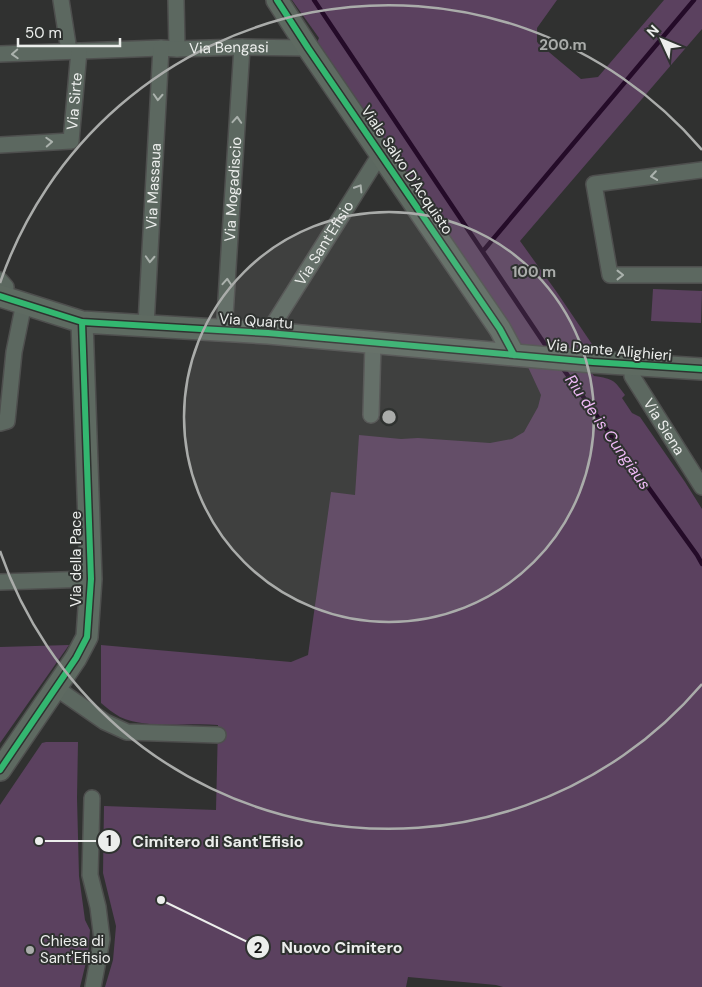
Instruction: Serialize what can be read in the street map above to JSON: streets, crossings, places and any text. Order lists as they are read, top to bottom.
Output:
{
  "streets": {
    "street": [
      "Via Bengasi",
      "Via Sirte",
      "Viale Salvo D'Acquisto",
      "Via Massaua",
      "Via Mogadiscio",
      "Via Sant'Efisio",
      "Via Quartu",
      "Via Dante Alighieri",
      "Via Siena",
      "Via della Pace"
    ]
  },
  "crossings": [
    ["Via Bengasi", "Via Sirte"],
    ["Via Bengasi", "Viale Salvo D'Acquisto"],
    ["Via Bengasi", "Via Massaua"],
    ["Via Bengasi", "Via Mogadiscio"],
    ["Viale Salvo D'Acquisto", "Via Sant'Efisio"],
    ["Viale Salvo D'Acquisto", "Via Quartu"],
    ["Viale Salvo D'Acquisto", "Via Dante Alighieri"],
    ["Via Massaua", "Via Quartu"],
    ["Via Mogadiscio", "Via Quartu"],
    ["Via Sant'Efisio", "Via Quartu"],
    ["Via Quartu", "Via Dante Alighieri"],
    ["Via Quartu", "Via della Pace"],
    ["Via Dante Alighieri", "Via Siena"]
  ],
  "one_way": ["Via Massaua", "Via Mogadiscio", "Via Sant'Efisio"],
  "water": ["Riu de is Cungiaus"],
  "places": ["Cimitero di Sant'Efisio", "Nuovo Cimitero", "Chiesa di Sant'Efisio"],
  "scale_bar": "50 m",
  "north": "top left",
  "rings": ["200 m", "100 m"]
}
